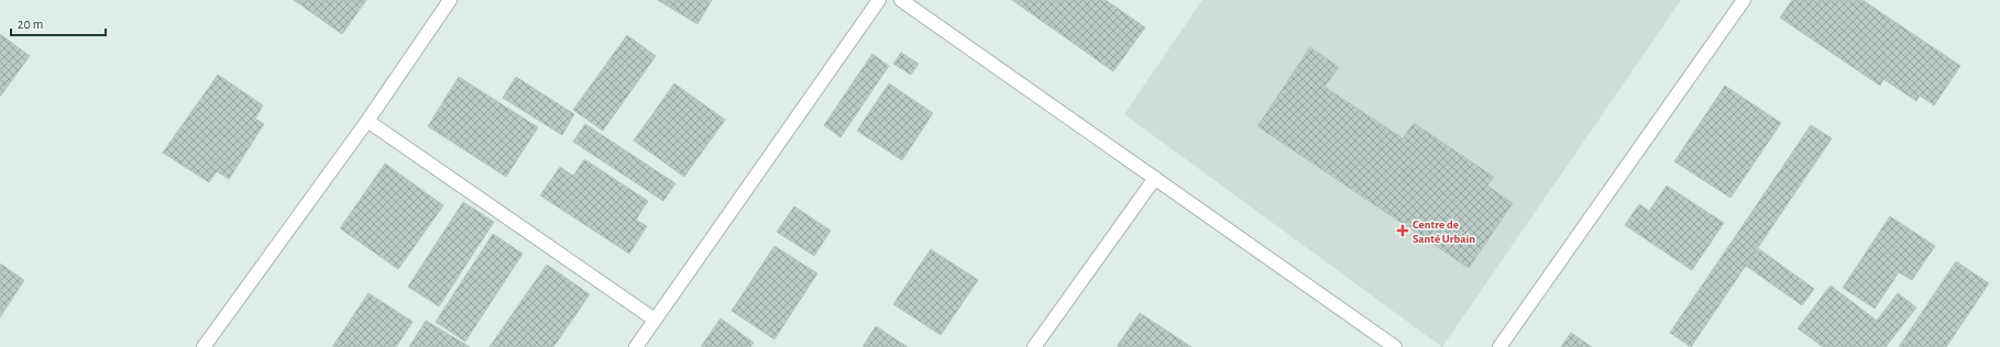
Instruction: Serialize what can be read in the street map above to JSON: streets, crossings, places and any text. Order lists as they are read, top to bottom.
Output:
{
  "places": {
    "health": ["Centre de Santé Urbain"]
  },
  "scale_bar": "20 m"
}
